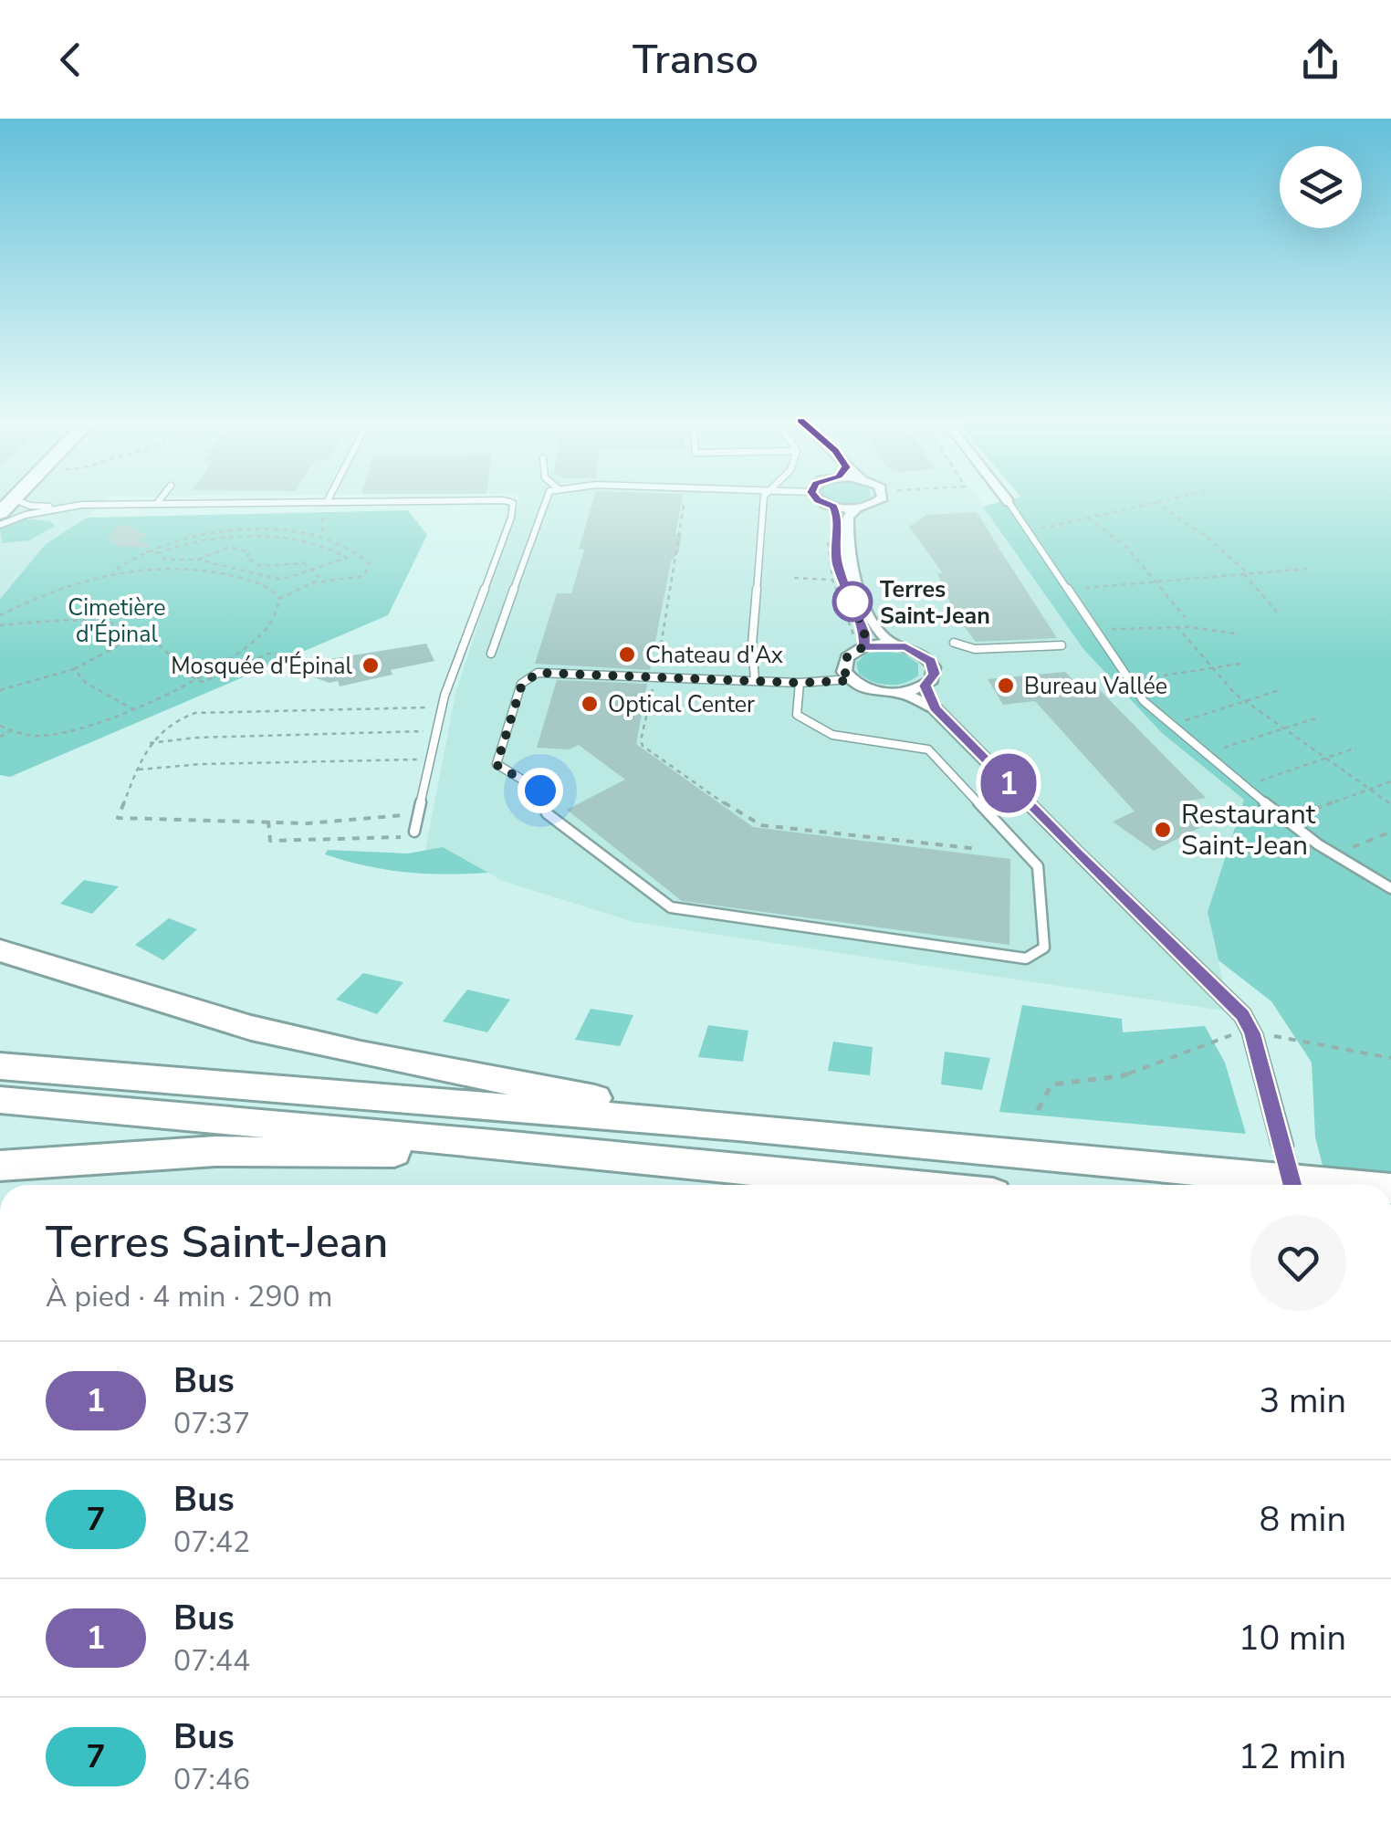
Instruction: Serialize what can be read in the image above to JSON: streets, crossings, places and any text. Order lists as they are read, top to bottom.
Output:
{
  "parks": ["Cimetière d'Épinal"],
  "places": [
    "Terres Saint-Jean",
    "Chateau d'Ax",
    "Mosquée d'Épinal",
    "Bureau Vallée",
    "Optical Center",
    "Restaurant Saint-Jean"
  ],
  "lines": ["bus line 1"],
  "page": {
    "header": "Transo",
    "on_map": "1",
    "heading": ["Terres Saint-Jean", "À pied · 4 min · 290 m"],
    "list": [
      {
        "mark": "1",
        "name": "Bus",
        "note": "07:37",
        "value": "3 min"
      },
      {
        "mark": "7",
        "name": "Bus",
        "note": "07:42",
        "value": "8 min"
      },
      {
        "mark": "1",
        "name": "Bus",
        "note": "07:44",
        "value": "10 min"
      },
      {
        "mark": "7",
        "name": "Bus",
        "note": "07:46",
        "value": "12 min"
      }
    ]
  }
}
